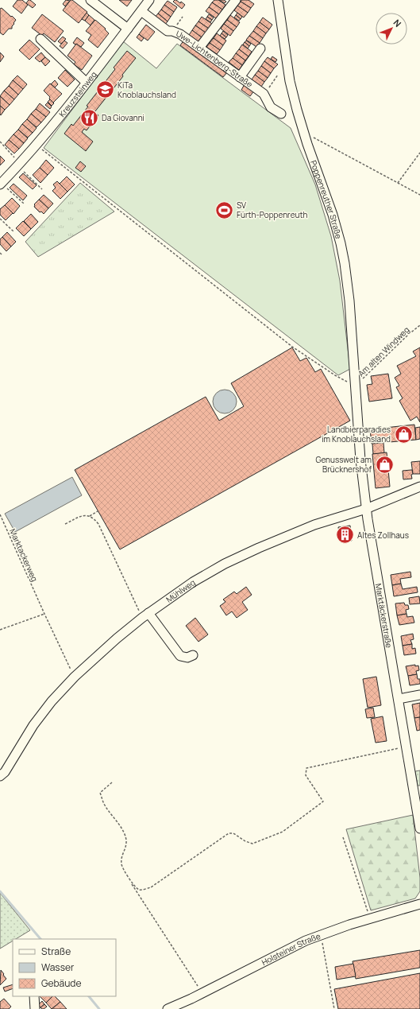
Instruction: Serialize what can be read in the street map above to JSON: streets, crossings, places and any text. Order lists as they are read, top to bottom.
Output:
{
  "streets": {
    "street": [
      "Uwe-Lichtenberg-Straße",
      "Kreuzsteinweg",
      "Poppenreuther Straße",
      "Mühlweg",
      "Marktäckerstraße",
      "Holsteiner Straße"
    ],
    "path": ["Am alten Windweg", "Marktackerweg"]
  },
  "crossings": [
    ["Uwe-Lichtenberg-Straße", "Kreuzsteinweg"],
    ["Poppenreuther Straße", "Am alten Windweg"],
    ["Poppenreuther Straße", "Marktäckerstraße"],
    ["Marktackerweg", "Mühlweg"],
    ["Mühlweg", "Marktäckerstraße"]
  ],
  "places": {
    "school or university": ["KiTa Knoblauchsland"],
    "restaurant": ["Da Giovanni"],
    "sports": ["SV Fürth-Poppenreuth"],
    "shop": ["Landbierparadies im Knoblauchsland", "Genusswelt am Brücknershof"],
    "building": ["Altes Zollhaus"]
  },
  "legend": ["Straße", "Wasser", "Gebäude"],
  "north": "top right"
}
